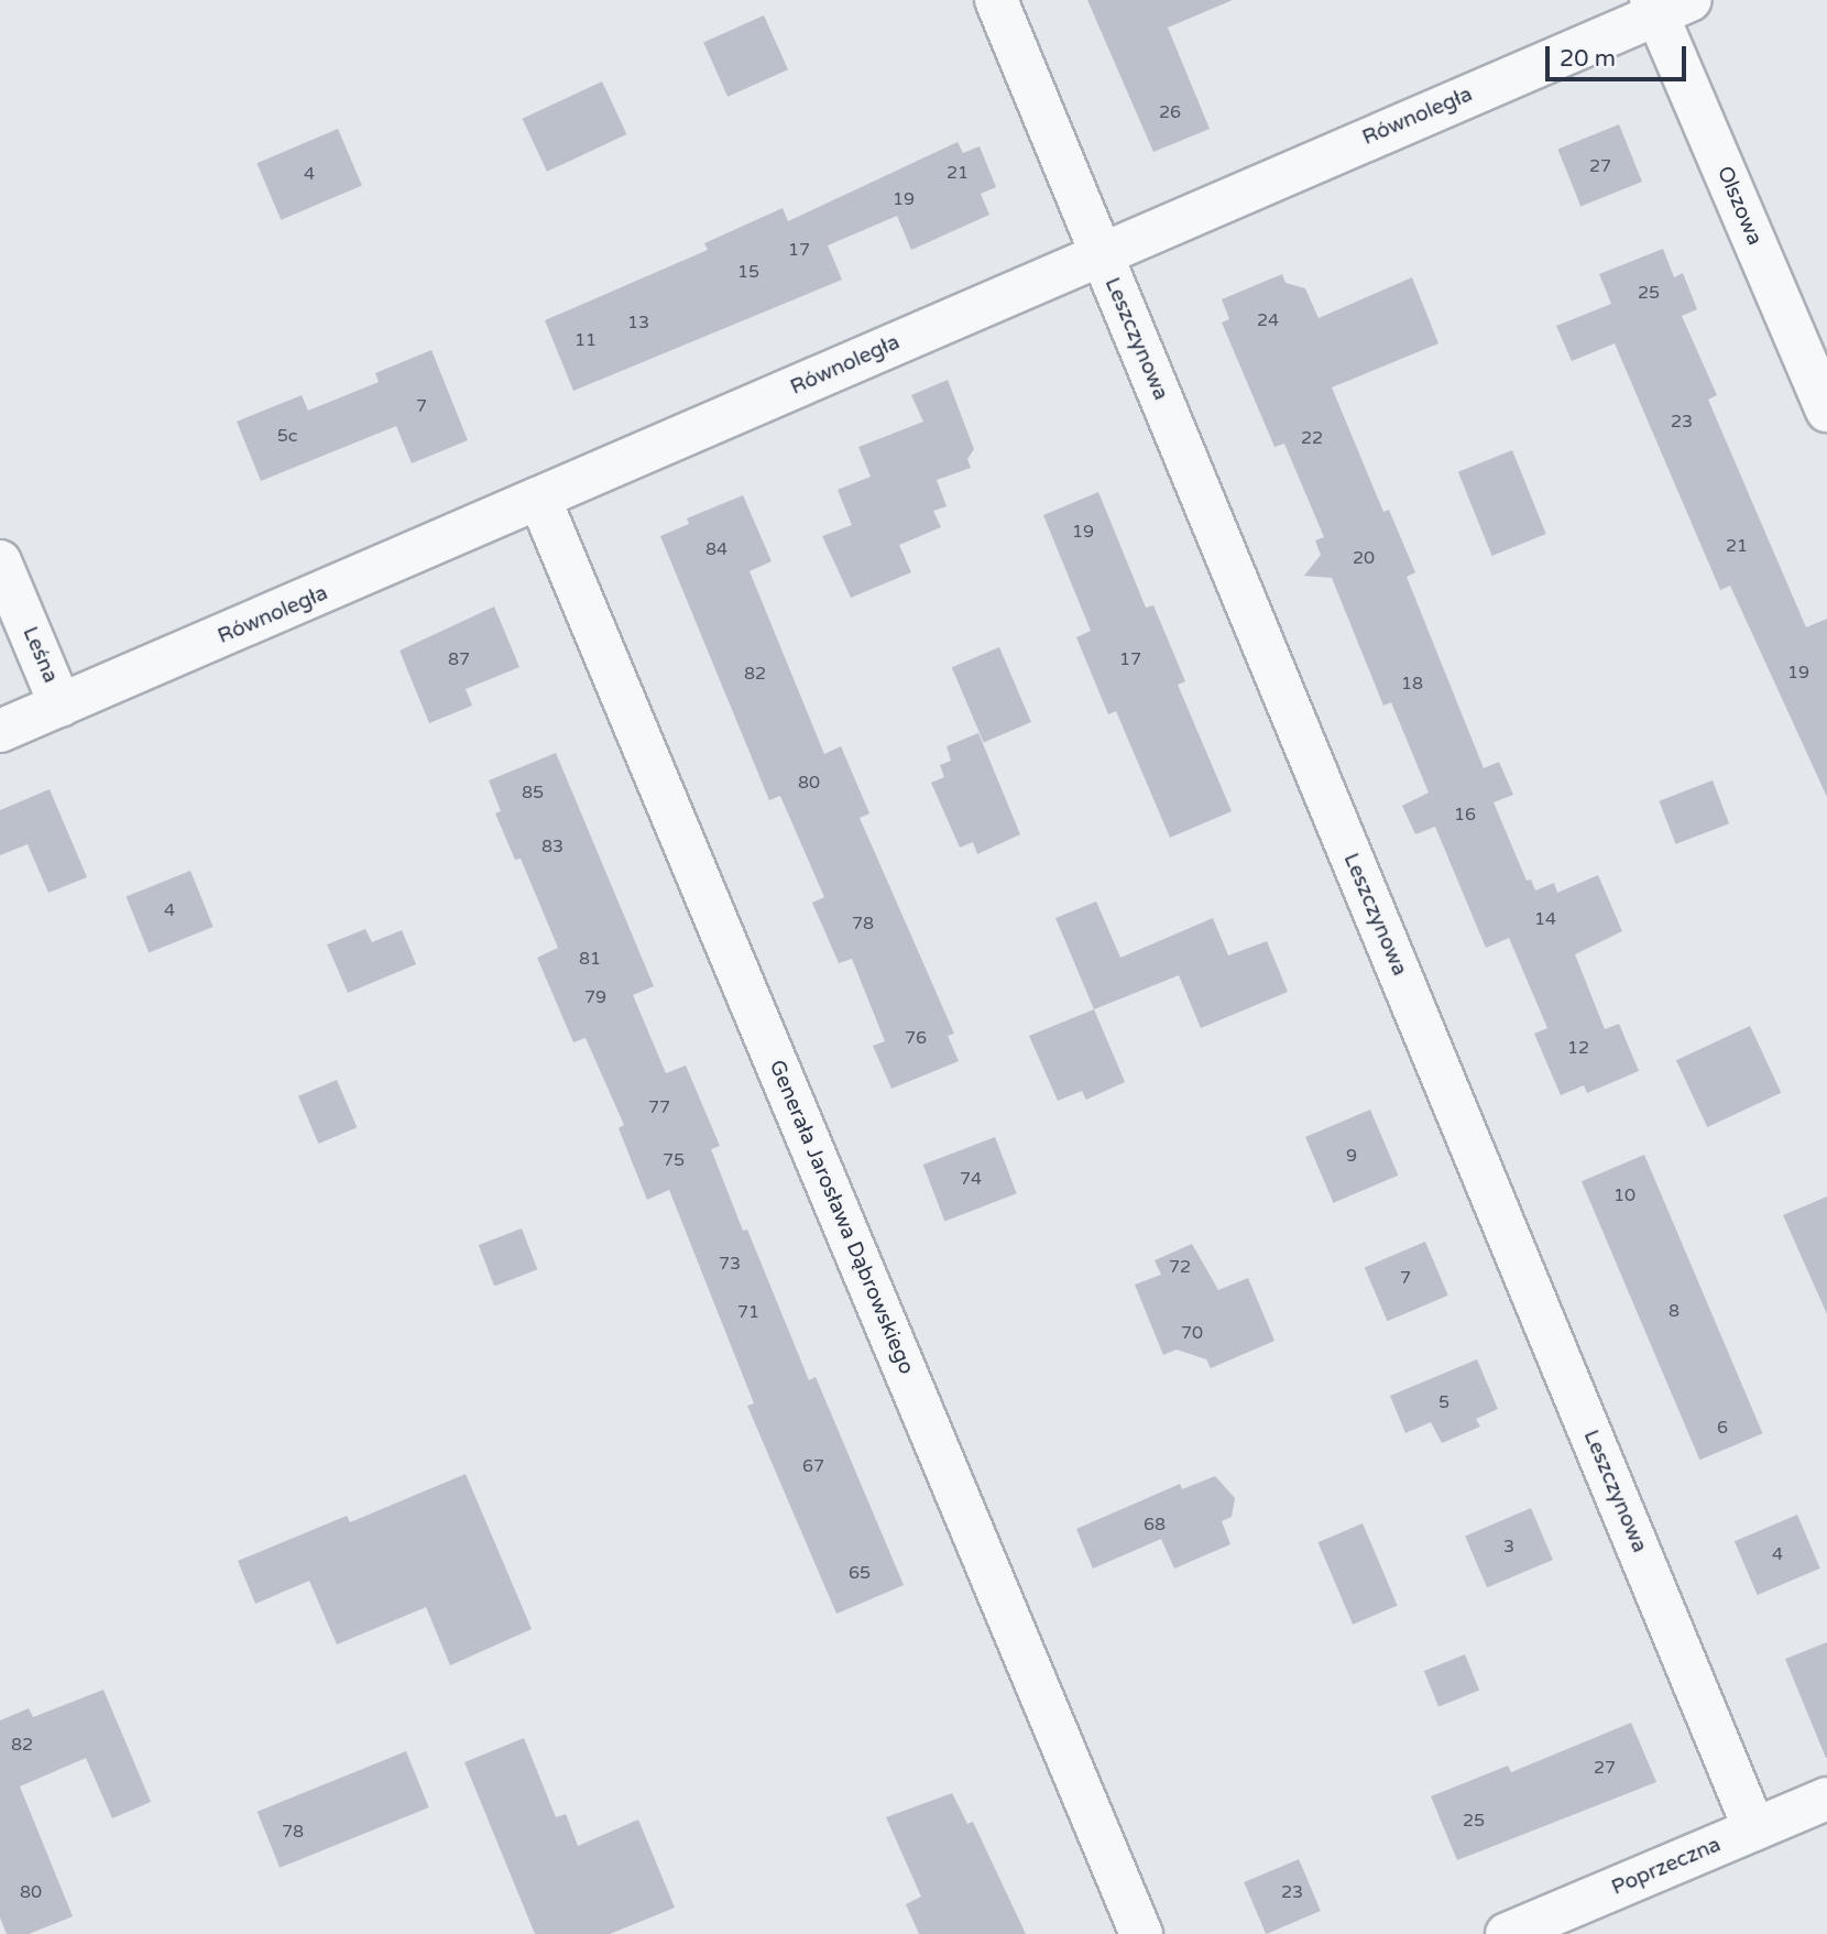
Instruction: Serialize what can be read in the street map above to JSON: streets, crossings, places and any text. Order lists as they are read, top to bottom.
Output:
{
  "streets": {
    "street": [
      "Równoległa",
      "Olszowa",
      "Leszczynowa",
      "Leśna",
      "Generała Jarosława Dąbrowskiego",
      "Poprzeczna"
    ]
  },
  "crossings": [
    ["Równoległa", "Olszowa"],
    ["Równoległa", "Leszczynowa"],
    ["Równoległa", "Leśna"],
    ["Równoległa", "Generała Jarosława Dąbrowskiego"],
    ["Leszczynowa", "Poprzeczna"]
  ],
  "house_numbers": [
    "26",
    "27",
    "21",
    "4",
    "19",
    "17",
    "15",
    "25",
    "24",
    "13",
    "11",
    "7",
    "23",
    "5c",
    "22",
    "19",
    "21",
    "84",
    "20",
    "87",
    "17",
    "19",
    "82",
    "18",
    "80",
    "85",
    "16",
    "83",
    "4",
    "14",
    "78",
    "81",
    "79",
    "76",
    "12",
    "77",
    "9",
    "75",
    "74",
    "10",
    "73",
    "72",
    "7",
    "8",
    "71",
    "70",
    "5",
    "6",
    "67",
    "68",
    "3",
    "4",
    "65",
    "82",
    "27",
    "25",
    "78",
    "80",
    "23"
  ],
  "scale_bar": "20 m"
}
